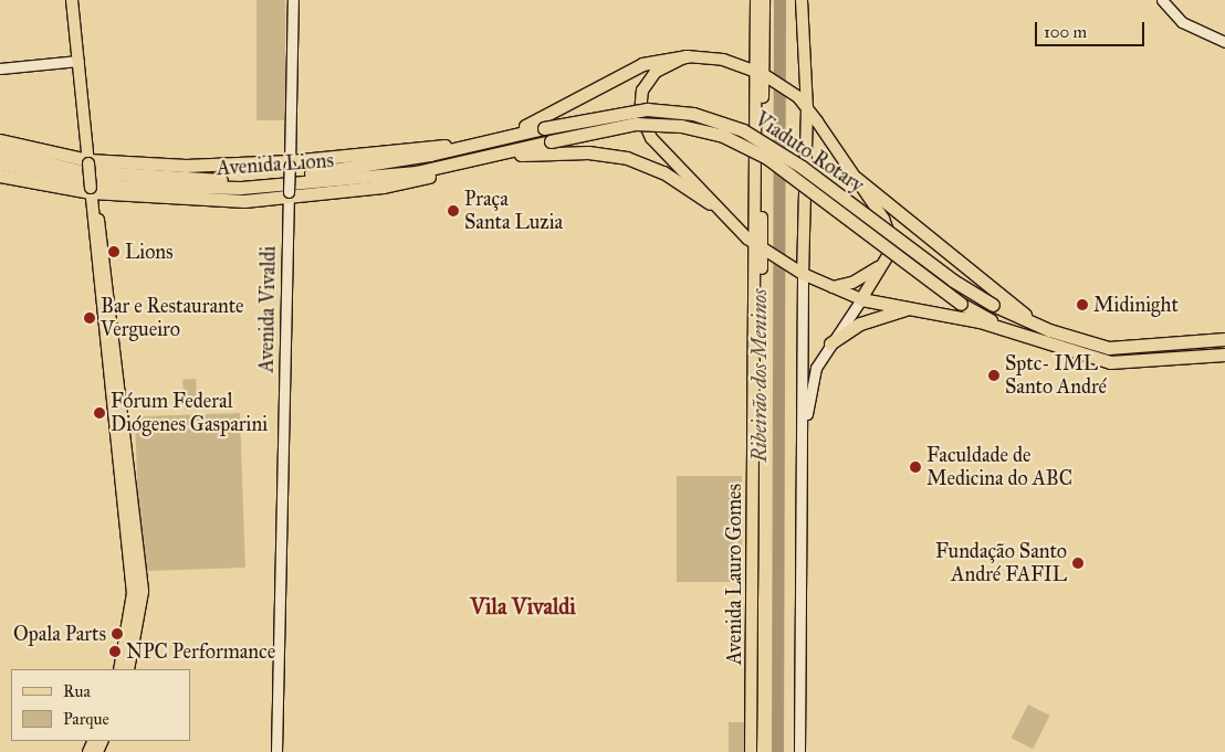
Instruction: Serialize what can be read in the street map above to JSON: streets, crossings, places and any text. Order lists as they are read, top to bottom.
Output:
{
  "streets": {
    "highway": ["Viaduto Rotary", "Avenida Lions"],
    "main road": ["Avenida Lauro Gomes"],
    "street": ["Avenida Vivaldi"]
  },
  "crossings": [
    ["Viaduto Rotary", "Avenida Lions"]
  ],
  "districts": ["Vila Vivaldi"],
  "water": ["Ribeirão dos Meninos"],
  "places": [
    "Praça Santa Luzia",
    "Lions",
    "Midinight",
    "Bar e Restaurante Vergueiro",
    "Sptc- IML Santo André",
    "Fórum Federal Diógenes Gasparini",
    "Faculdade de Medicina do ABC",
    "Fundação Santo André FAFIL",
    "Opala Parts",
    "NPC Performance"
  ],
  "legend": ["Rua", "Parque"],
  "scale_bar": "100 m"
}
